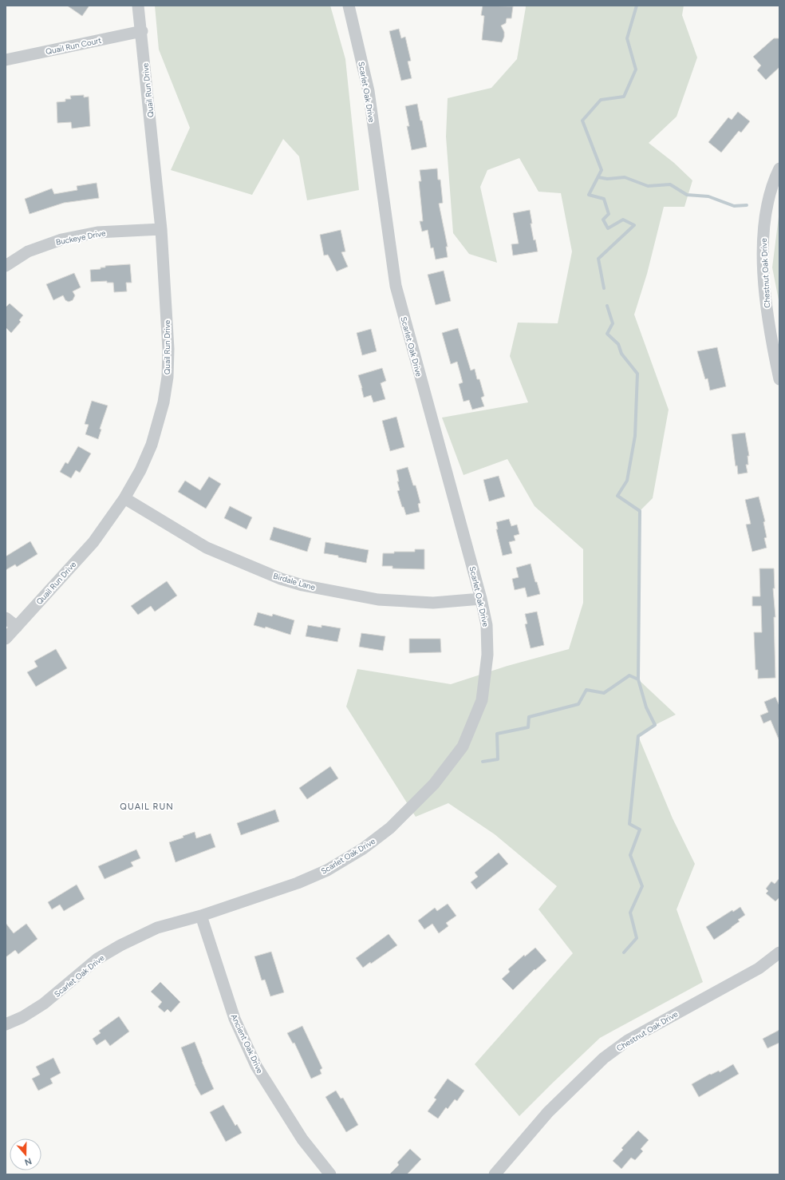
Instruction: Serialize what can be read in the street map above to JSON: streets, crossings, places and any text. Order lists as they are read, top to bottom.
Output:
{
  "streets": {
    "street": [
      "Quail Run Court",
      "Quail Run Drive",
      "Scarlet Oak Drive",
      "Buckeye Drive",
      "Chestnut Oak Drive",
      "Birdale Lane",
      "Ancient Oak Drive"
    ]
  },
  "crossings": [
    ["Quail Run Court", "Quail Run Drive"],
    ["Quail Run Drive", "Buckeye Drive"],
    ["Quail Run Drive", "Birdale Lane"],
    ["Scarlet Oak Drive", "Birdale Lane"],
    ["Scarlet Oak Drive", "Ancient Oak Drive"]
  ],
  "districts": ["QUAIL RUN"],
  "north": "bottom"
}
